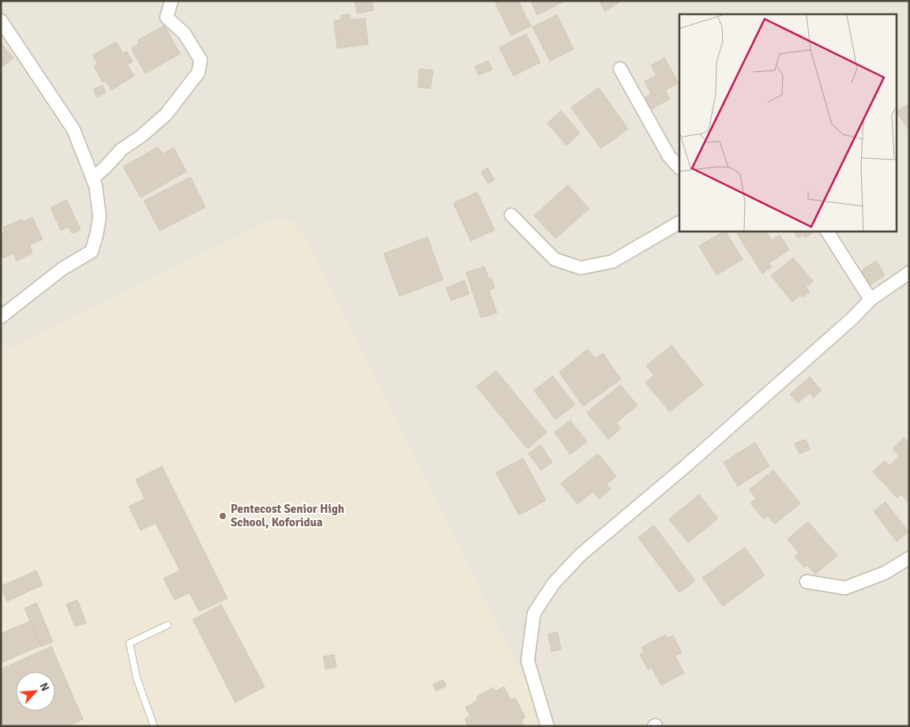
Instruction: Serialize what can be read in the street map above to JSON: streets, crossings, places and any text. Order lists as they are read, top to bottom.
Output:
{
  "places": ["Pentecost Senior High School, Koforidua"],
  "north": "top right"
}
